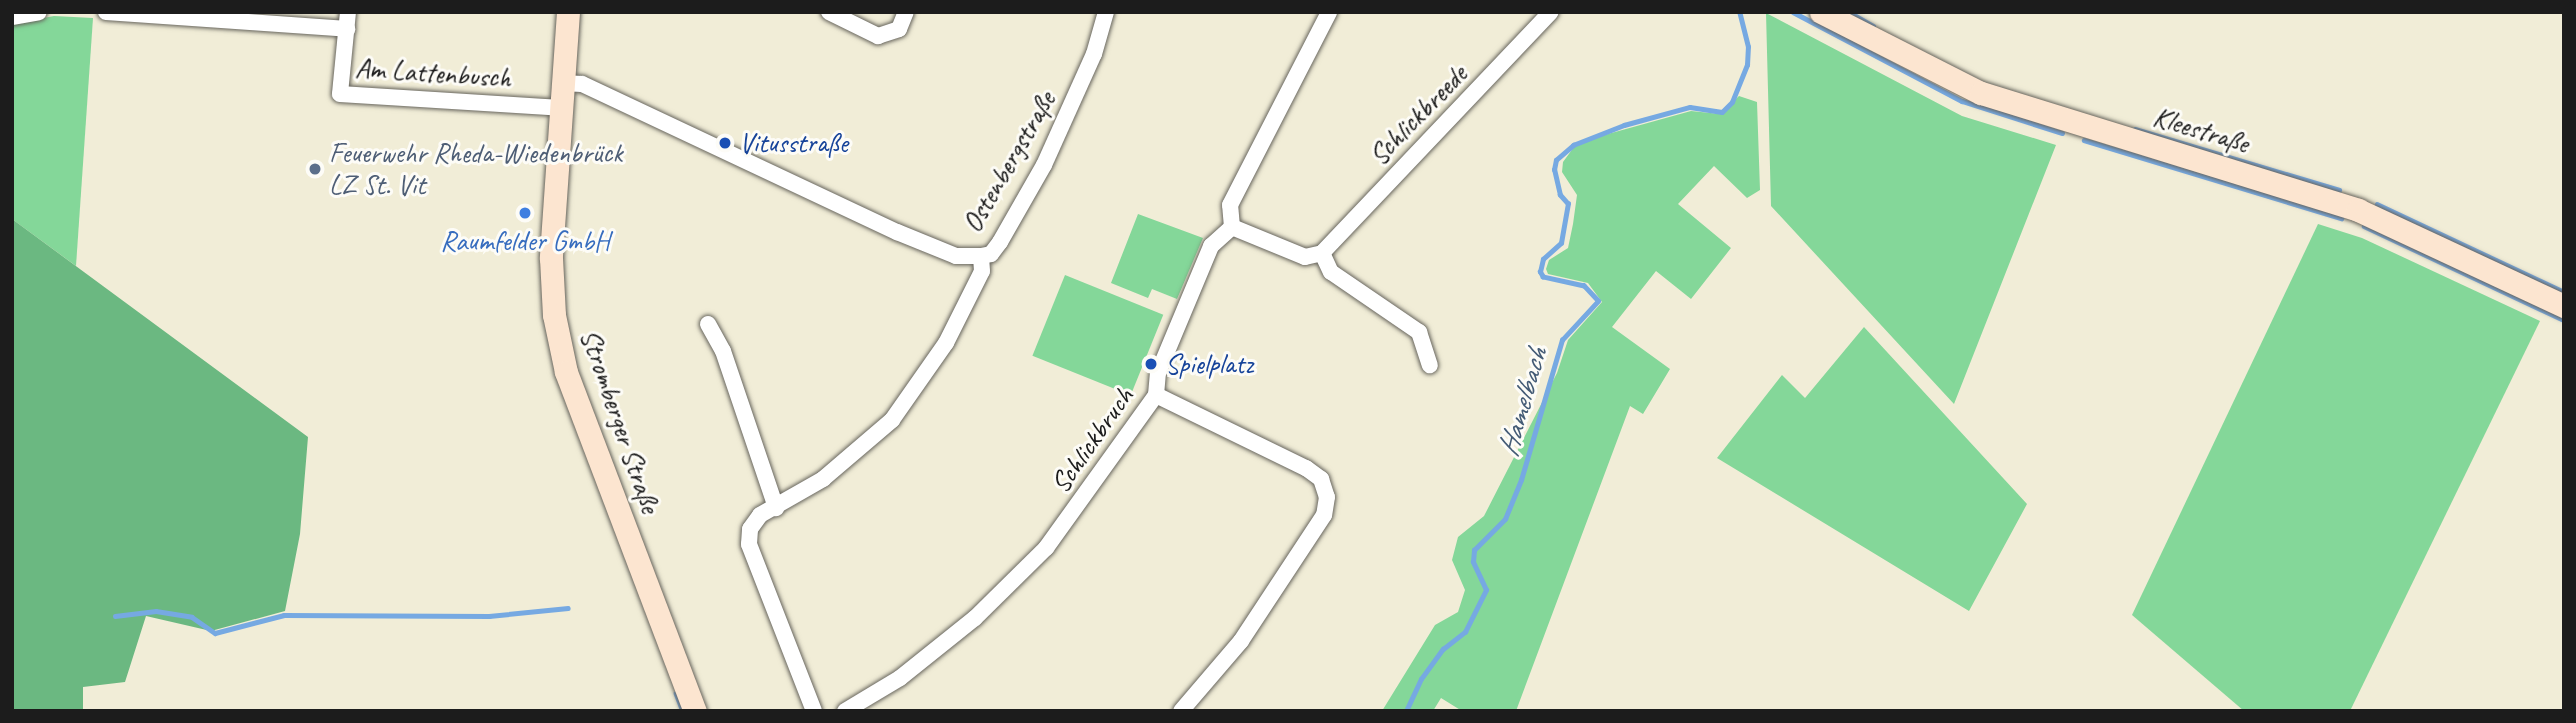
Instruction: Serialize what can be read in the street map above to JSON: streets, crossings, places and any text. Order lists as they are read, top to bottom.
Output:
{
  "streets": {
    "street": [
      "Am Lattenbusch",
      "Schlickbreede",
      "Kleestraße",
      "Ostenbergstraße",
      "Stromberger Straße",
      "Schlickbruch"
    ]
  },
  "crossings": [
    ["Am Lattenbusch", "Stromberger Straße"]
  ],
  "water": ["Hamelbach"],
  "places": [
    "Vitusstraße",
    "Feuerwehr Rheda-Wiedenbrück LZ St. Vit",
    "Raumfelder GmbH",
    "Spielplatz"
  ]
}
